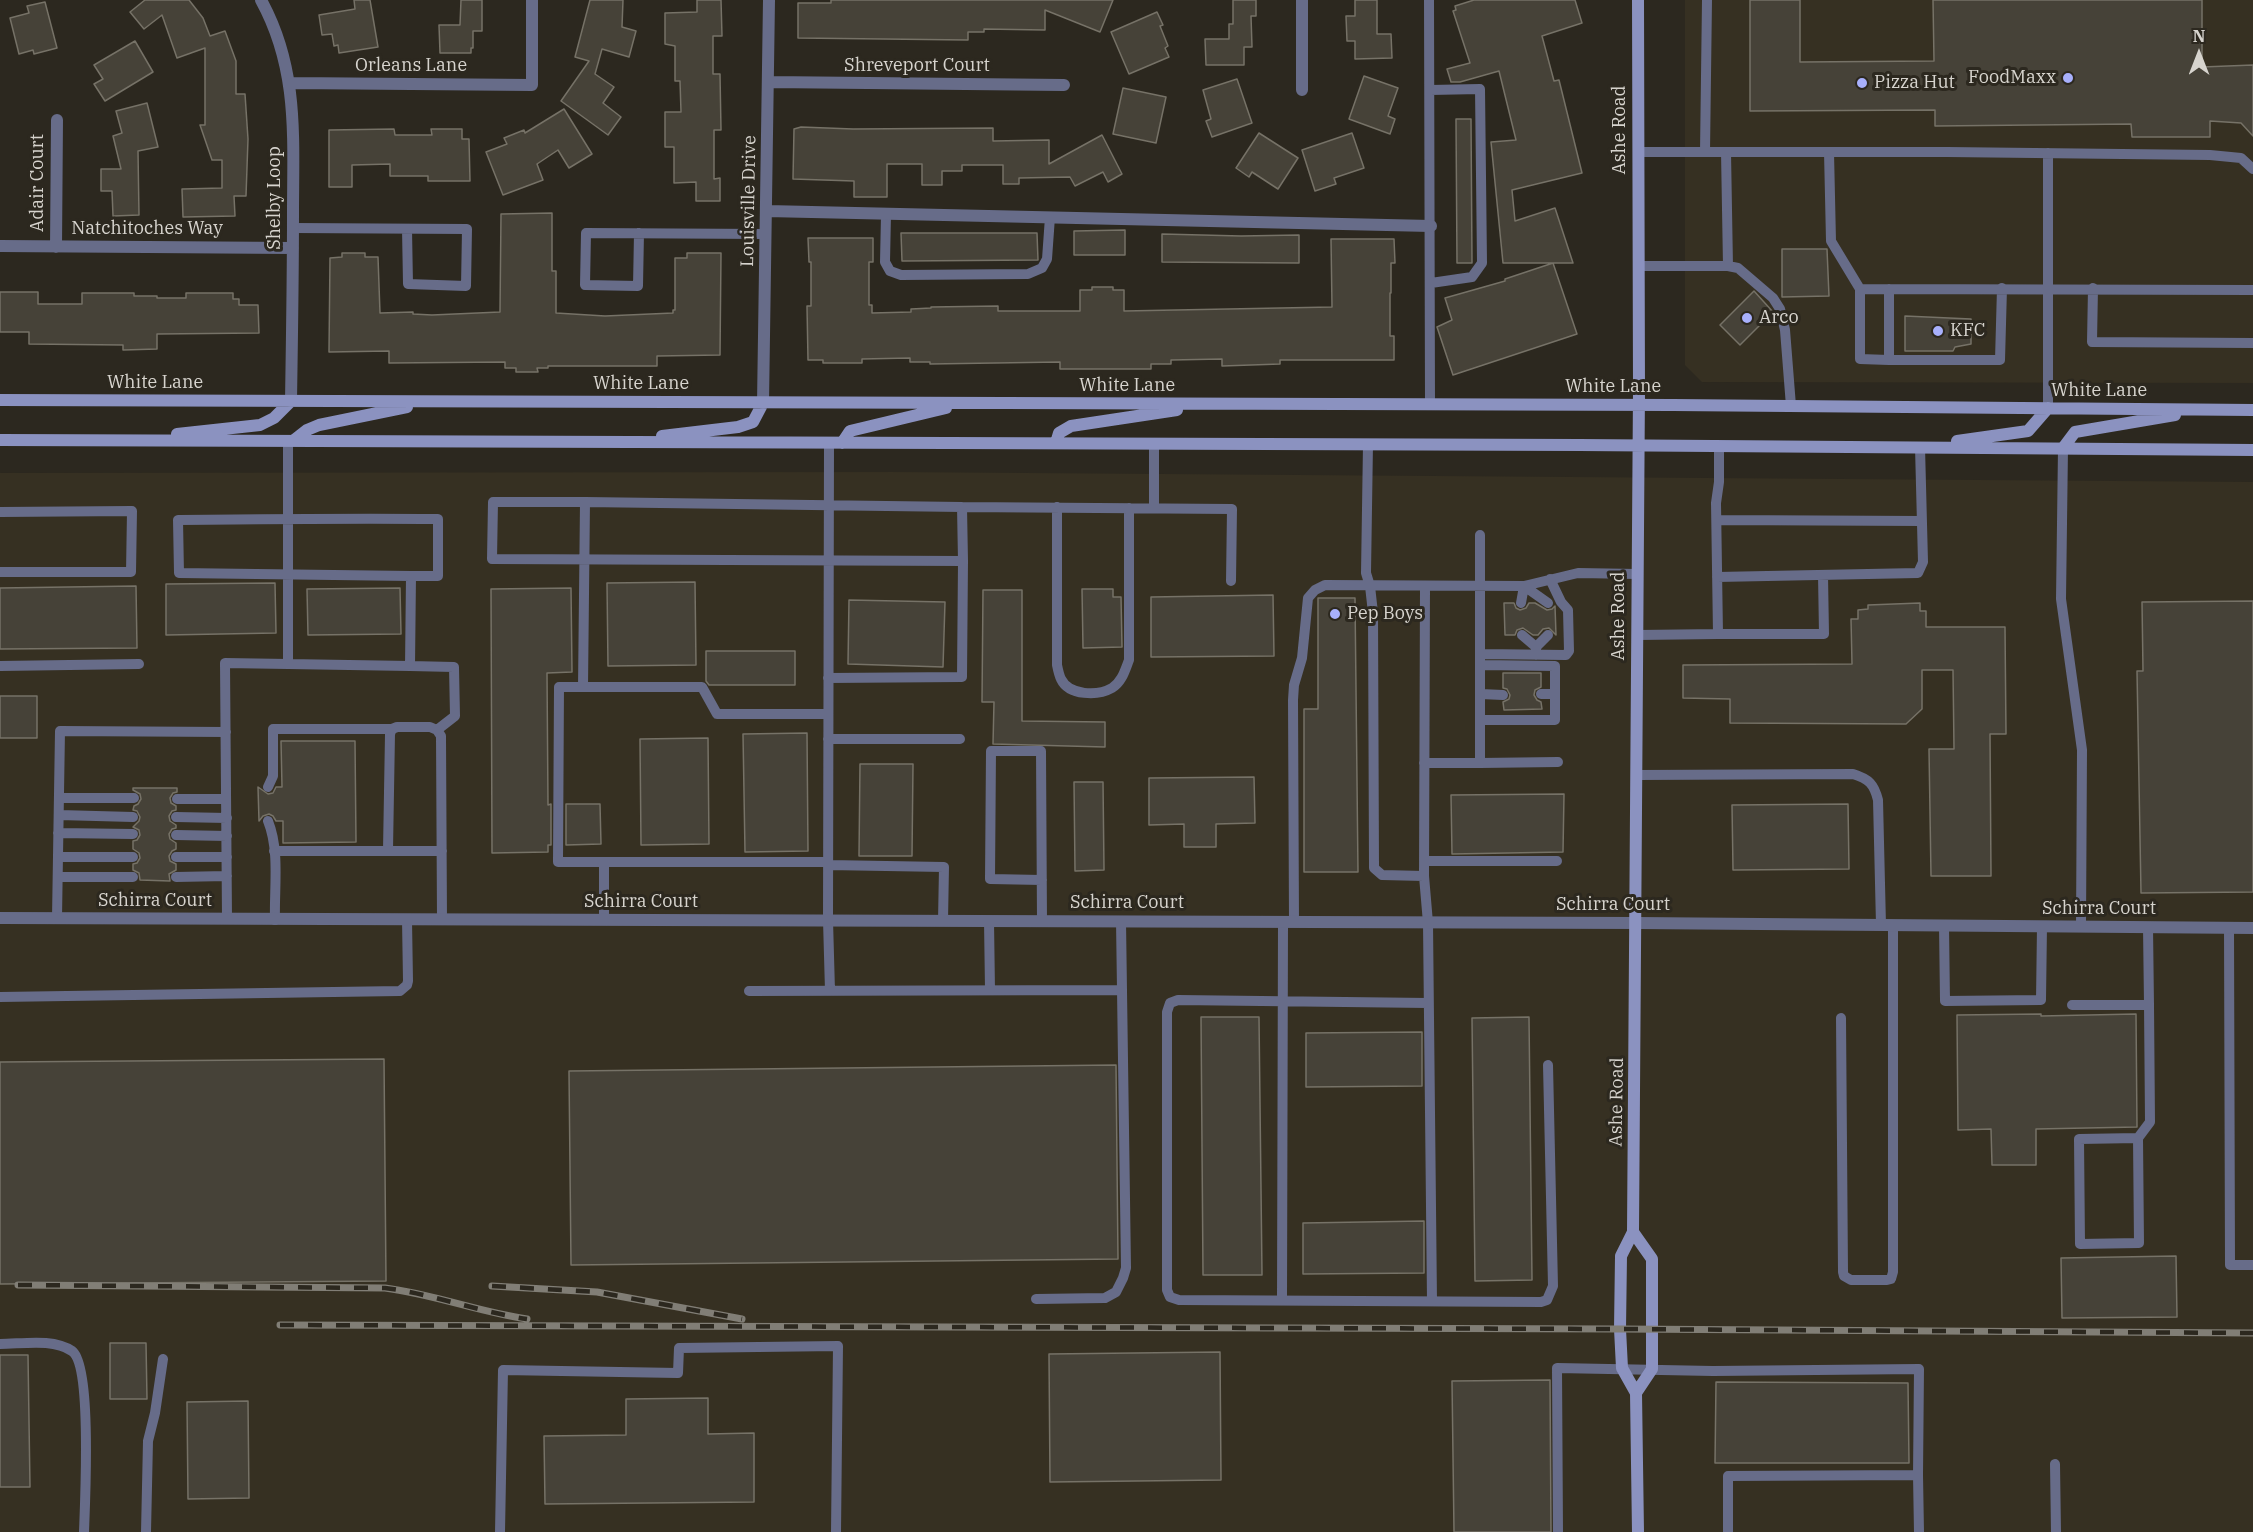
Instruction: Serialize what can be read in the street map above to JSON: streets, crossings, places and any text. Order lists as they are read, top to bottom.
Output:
{
  "streets": {
    "main road": ["Ashe Road", "White Lane"],
    "street": [
      "Orleans Lane",
      "Shreveport Court",
      "Adair Court",
      "Shelby Loop",
      "Louisville Drive",
      "Natchitoches Way",
      "Schirra Court"
    ]
  },
  "crossings": [
    ["Orleans Lane", "Shelby Loop"],
    ["Shreveport Court", "Louisville Drive"],
    ["Ashe Road", "White Lane"],
    ["Ashe Road", "Schirra Court"],
    ["Adair Court", "Natchitoches Way"],
    ["Shelby Loop", "Natchitoches Way"],
    ["Shelby Loop", "White Lane"],
    ["Louisville Drive", "White Lane"]
  ],
  "places": [
    "FoodMaxx",
    "Pizza Hut",
    "Arco",
    "KFC",
    "Pep Boys"
  ],
  "north": "top"
}
